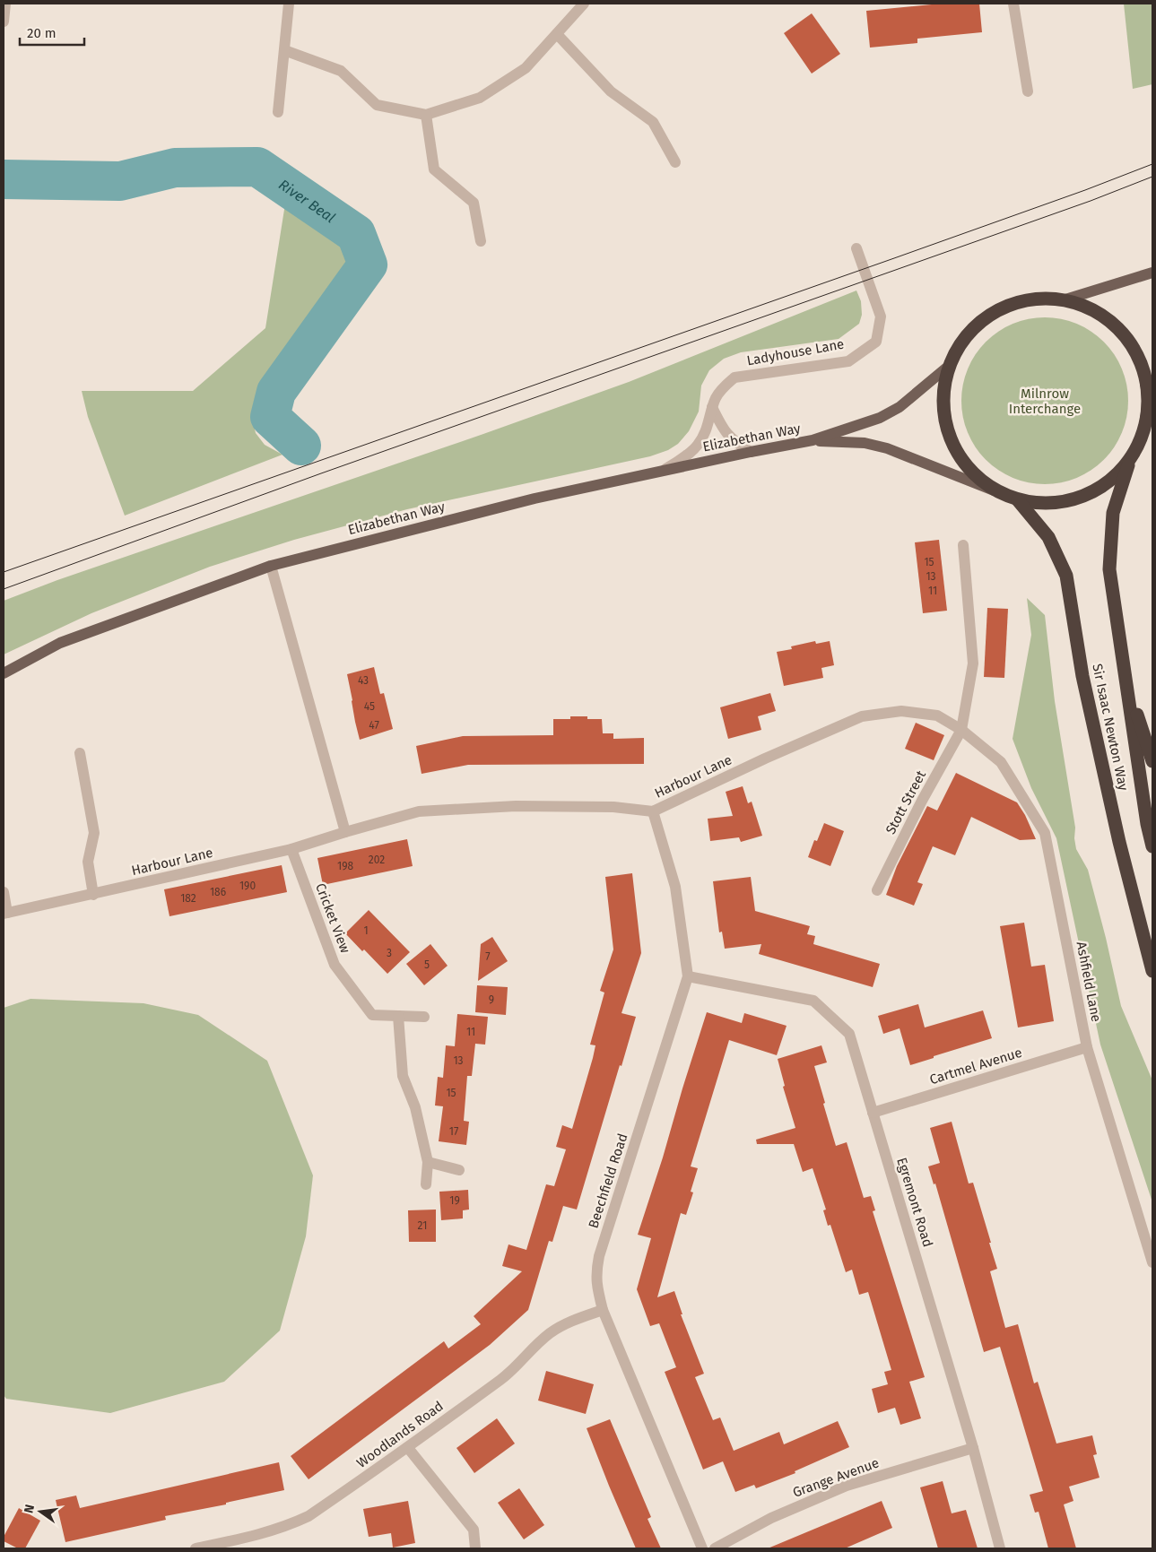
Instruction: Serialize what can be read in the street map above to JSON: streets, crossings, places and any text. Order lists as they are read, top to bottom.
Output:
{
  "streets": {
    "highway": ["Sir Isaac Newton Way"],
    "main road": ["Elizabethan Way"],
    "street": [
      "Ladyhouse Lane",
      "Harbour Lane",
      "Stott Street",
      "Cricket View",
      "Ashfield Lane",
      "Cartmel Avenue",
      "Beechfield Road",
      "Egremont Road",
      "Woodlands Road",
      "Grange Avenue"
    ]
  },
  "crossings": [
    ["Ladyhouse Lane", "Elizabethan Way"],
    ["Harbour Lane", "Stott Street"],
    ["Harbour Lane", "Cricket View"],
    ["Harbour Lane", "Ashfield Lane"],
    ["Harbour Lane", "Beechfield Road"],
    ["Stott Street", "Ashfield Lane"],
    ["Ashfield Lane", "Cartmel Avenue"],
    ["Cartmel Avenue", "Egremont Road"],
    ["Beechfield Road", "Egremont Road"],
    ["Beechfield Road", "Woodlands Road"],
    ["Egremont Road", "Grange Avenue"]
  ],
  "water": ["River Beal"],
  "parks": ["Milnrow Interchange"],
  "house_numbers": [
    "15",
    "13",
    "11",
    "43",
    "45",
    "47",
    "202",
    "198",
    "190",
    "186",
    "182",
    "1",
    "3",
    "7",
    "5",
    "9",
    "11",
    "13",
    "15",
    "17",
    "19",
    "21"
  ],
  "scale_bar": "20 m",
  "north": "left"
}
